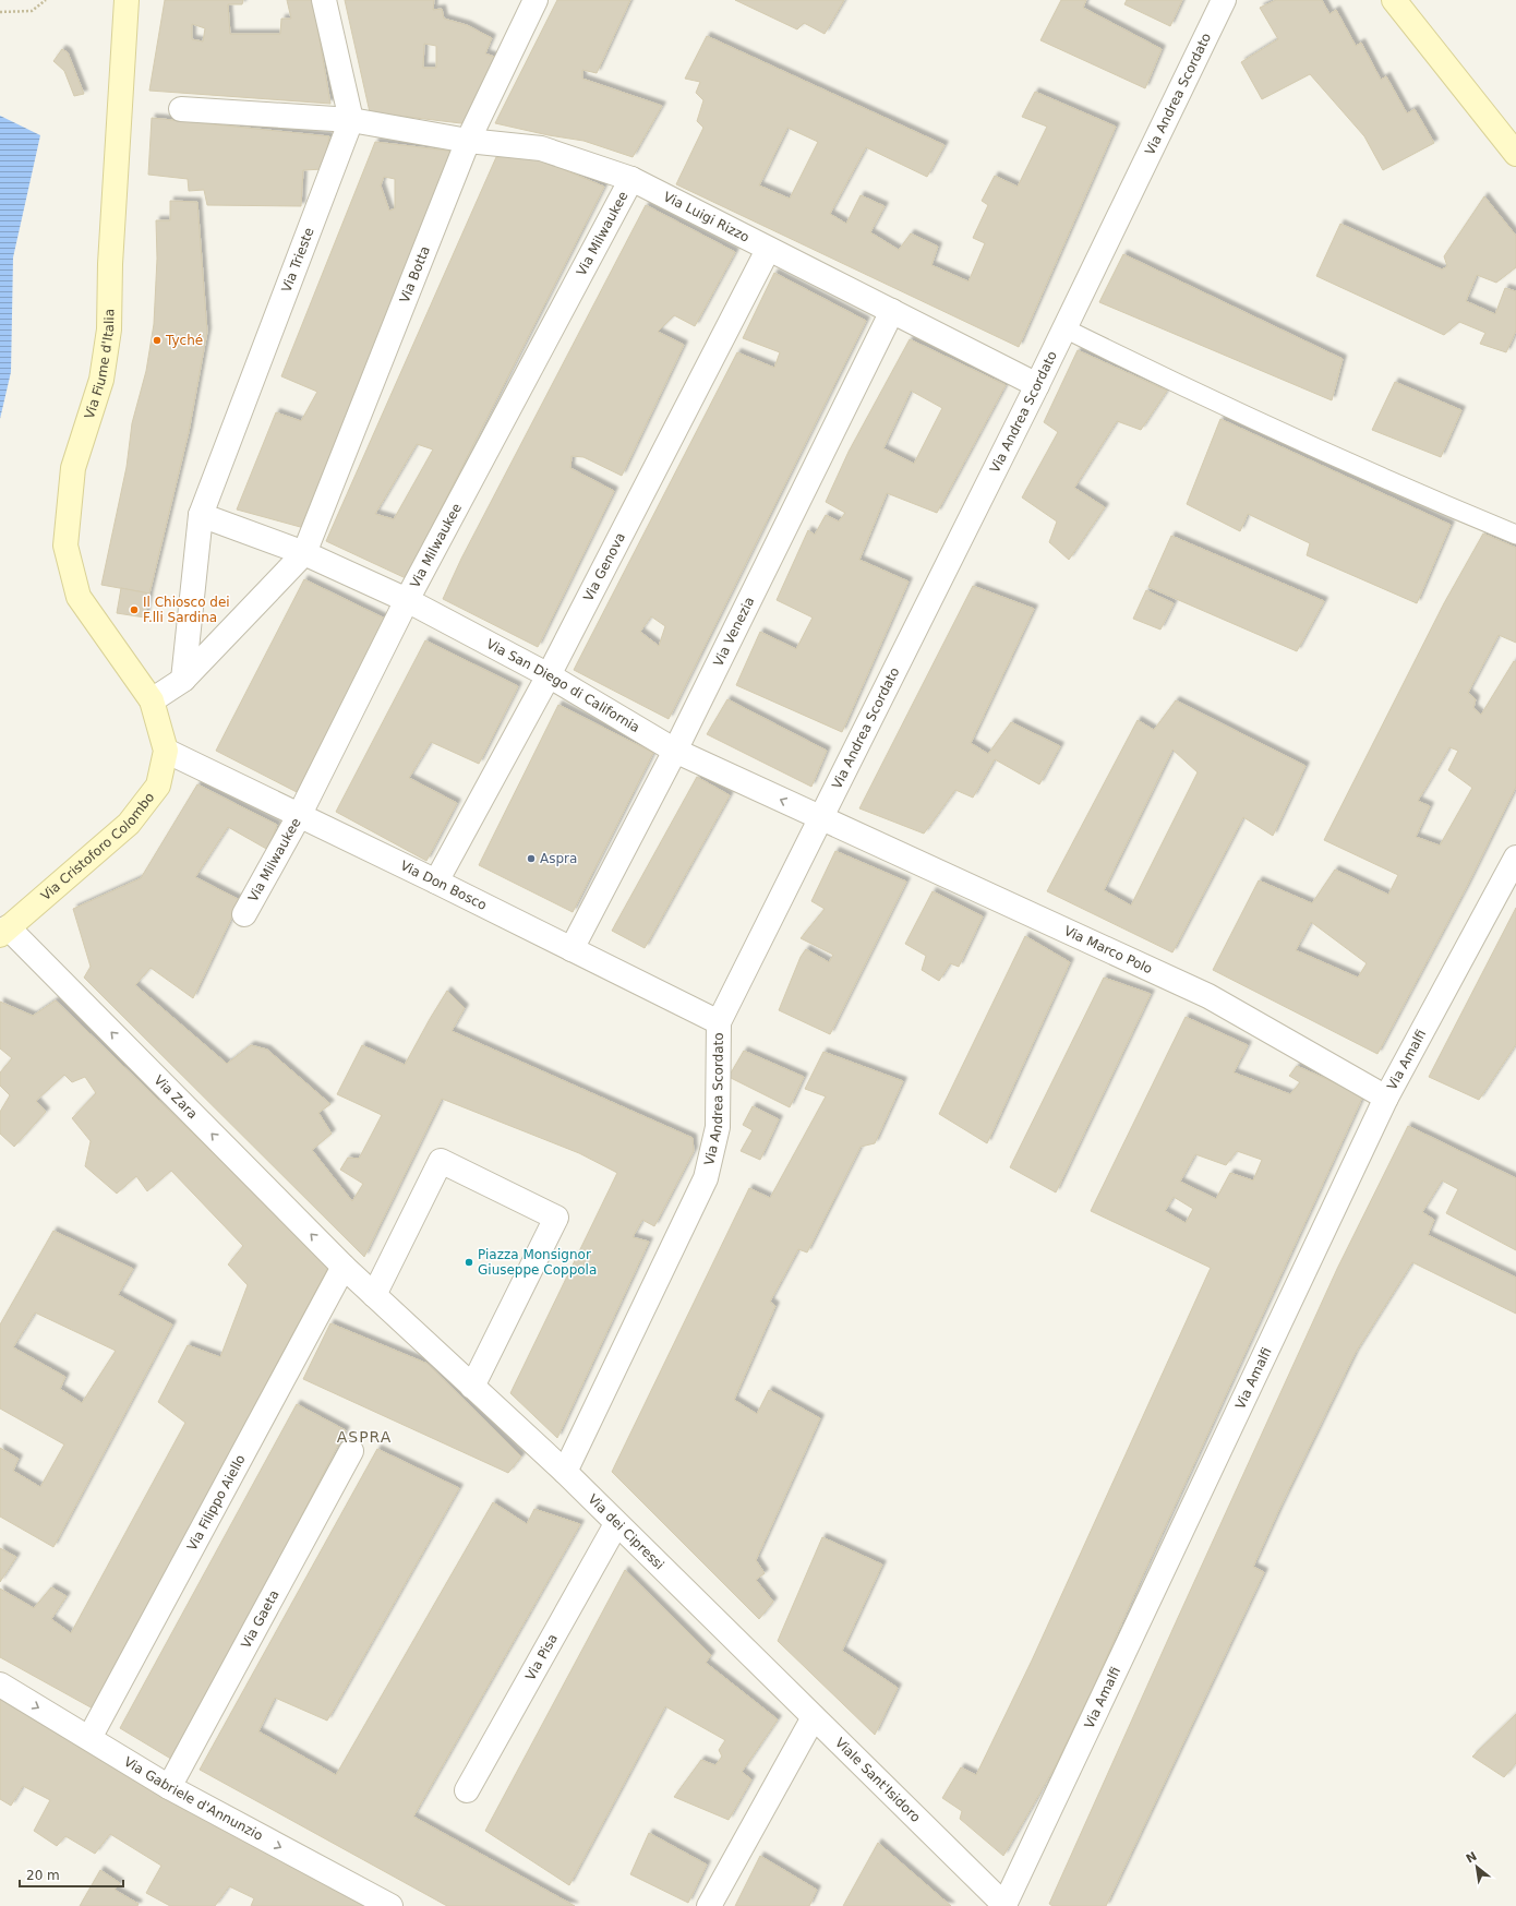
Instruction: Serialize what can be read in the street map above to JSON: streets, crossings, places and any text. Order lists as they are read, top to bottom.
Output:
{
  "streets": {
    "street": [
      "Via Andrea Scordato",
      "Via Luigi Rizzo",
      "Via Milwaukee",
      "Via Trieste",
      "Via Botta",
      "Via Fiume d'Italia",
      "Via Genova",
      "Via Venezia",
      "Via San Diego di California",
      "Via Cristoforo Colombo",
      "Via Don Bosco",
      "Via Marco Polo",
      "Via Amalfi",
      "Via Zara",
      "Via Filippo Aiello",
      "Via dei Cipressi",
      "Via Gaeta",
      "Via Pisa",
      "Viale Sant'Isidoro",
      "Via Gabriele d'Annunzio"
    ]
  },
  "crossings": [
    ["Via Andrea Scordato", "Via Luigi Rizzo"],
    ["Via Andrea Scordato", "Via San Diego di California"],
    ["Via Andrea Scordato", "Via Don Bosco"],
    ["Via Andrea Scordato", "Via Marco Polo"],
    ["Via Andrea Scordato", "Via dei Cipressi"],
    ["Via Luigi Rizzo", "Via Milwaukee"],
    ["Via Luigi Rizzo", "Via Trieste"],
    ["Via Luigi Rizzo", "Via Botta"],
    ["Via Luigi Rizzo", "Via Genova"],
    ["Via Luigi Rizzo", "Via Venezia"],
    ["Via Milwaukee", "Via San Diego di California"],
    ["Via Milwaukee", "Via Don Bosco"],
    ["Via Trieste", "Via San Diego di California"],
    ["Via Botta", "Via San Diego di California"],
    ["Via Fiume d'Italia", "Via Cristoforo Colombo"],
    ["Via Genova", "Via San Diego di California"],
    ["Via Genova", "Via Don Bosco"],
    ["Via Venezia", "Via San Diego di California"],
    ["Via Venezia", "Via Don Bosco"],
    ["Via San Diego di California", "Via Marco Polo"],
    ["Via Cristoforo Colombo", "Via Don Bosco"],
    ["Via Cristoforo Colombo", "Via Zara"],
    ["Via Marco Polo", "Via Amalfi"],
    ["Via Amalfi", "Viale Sant'Isidoro"],
    ["Via Zara", "Via Filippo Aiello"],
    ["Via Zara", "Via dei Cipressi"],
    ["Via Filippo Aiello", "Via Gabriele d'Annunzio"],
    ["Via dei Cipressi", "Via Pisa"],
    ["Via dei Cipressi", "Viale Sant'Isidoro"],
    ["Via Gaeta", "Via Gabriele d'Annunzio"]
  ],
  "one_way": ["Via Zara", "Via Gabriele d'Annunzio"],
  "districts": ["ASPRA"],
  "places": [
    "Tyché",
    "Il Chiosco dei F.lli Sardina",
    "Aspra",
    "Piazza Monsignor Giuseppe Coppola"
  ],
  "scale_bar": "20 m",
  "north": "top left"
}
